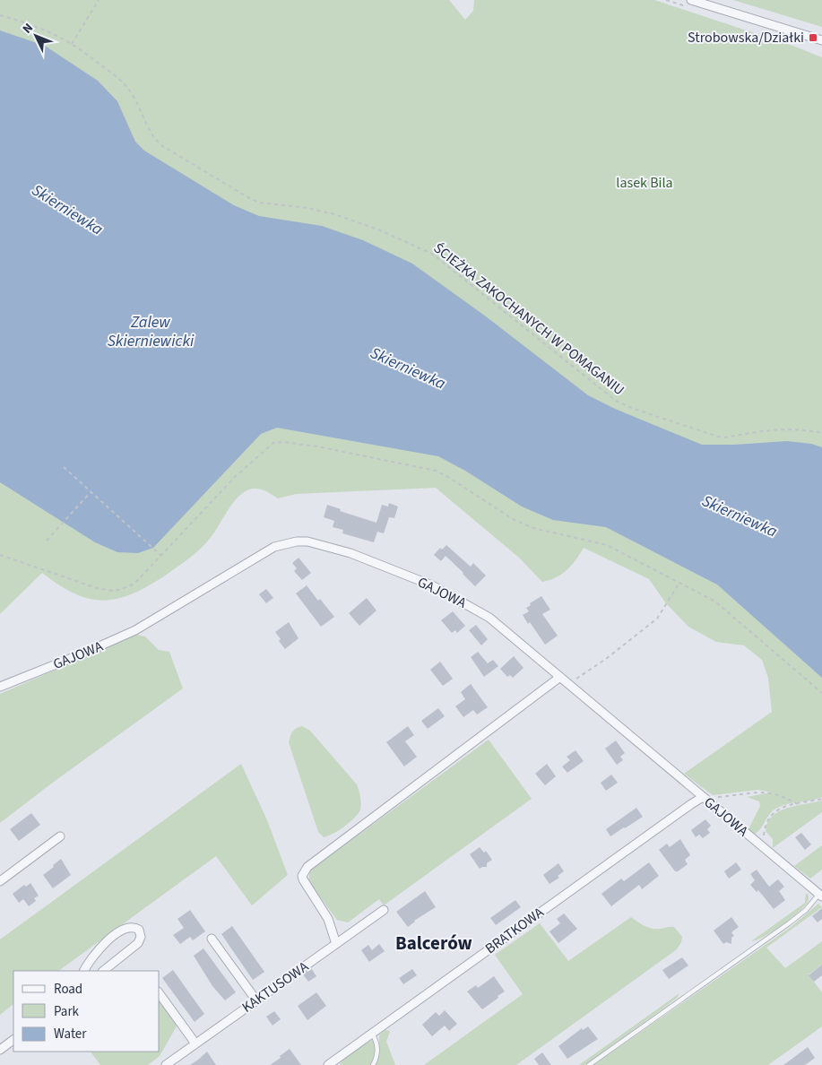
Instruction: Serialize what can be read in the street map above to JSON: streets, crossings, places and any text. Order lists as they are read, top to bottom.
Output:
{
  "streets": {
    "street": ["GAJOWA", "BRATKOWA", "KAKTUSOWA"],
    "path": ["ŚCIEŻKA ZAKOCHANYCH W POMAGANIU"]
  },
  "crossings": [
    ["GAJOWA", "BRATKOWA"]
  ],
  "districts": ["Balcerów"],
  "water": ["Skierniewka", "Zalew Skierniewicki"],
  "parks": ["lasek Bila"],
  "places": {
    "transit": ["Strobowska/Działki"]
  },
  "legend": ["Road", "Park", "Water"],
  "north": "top left"
}
